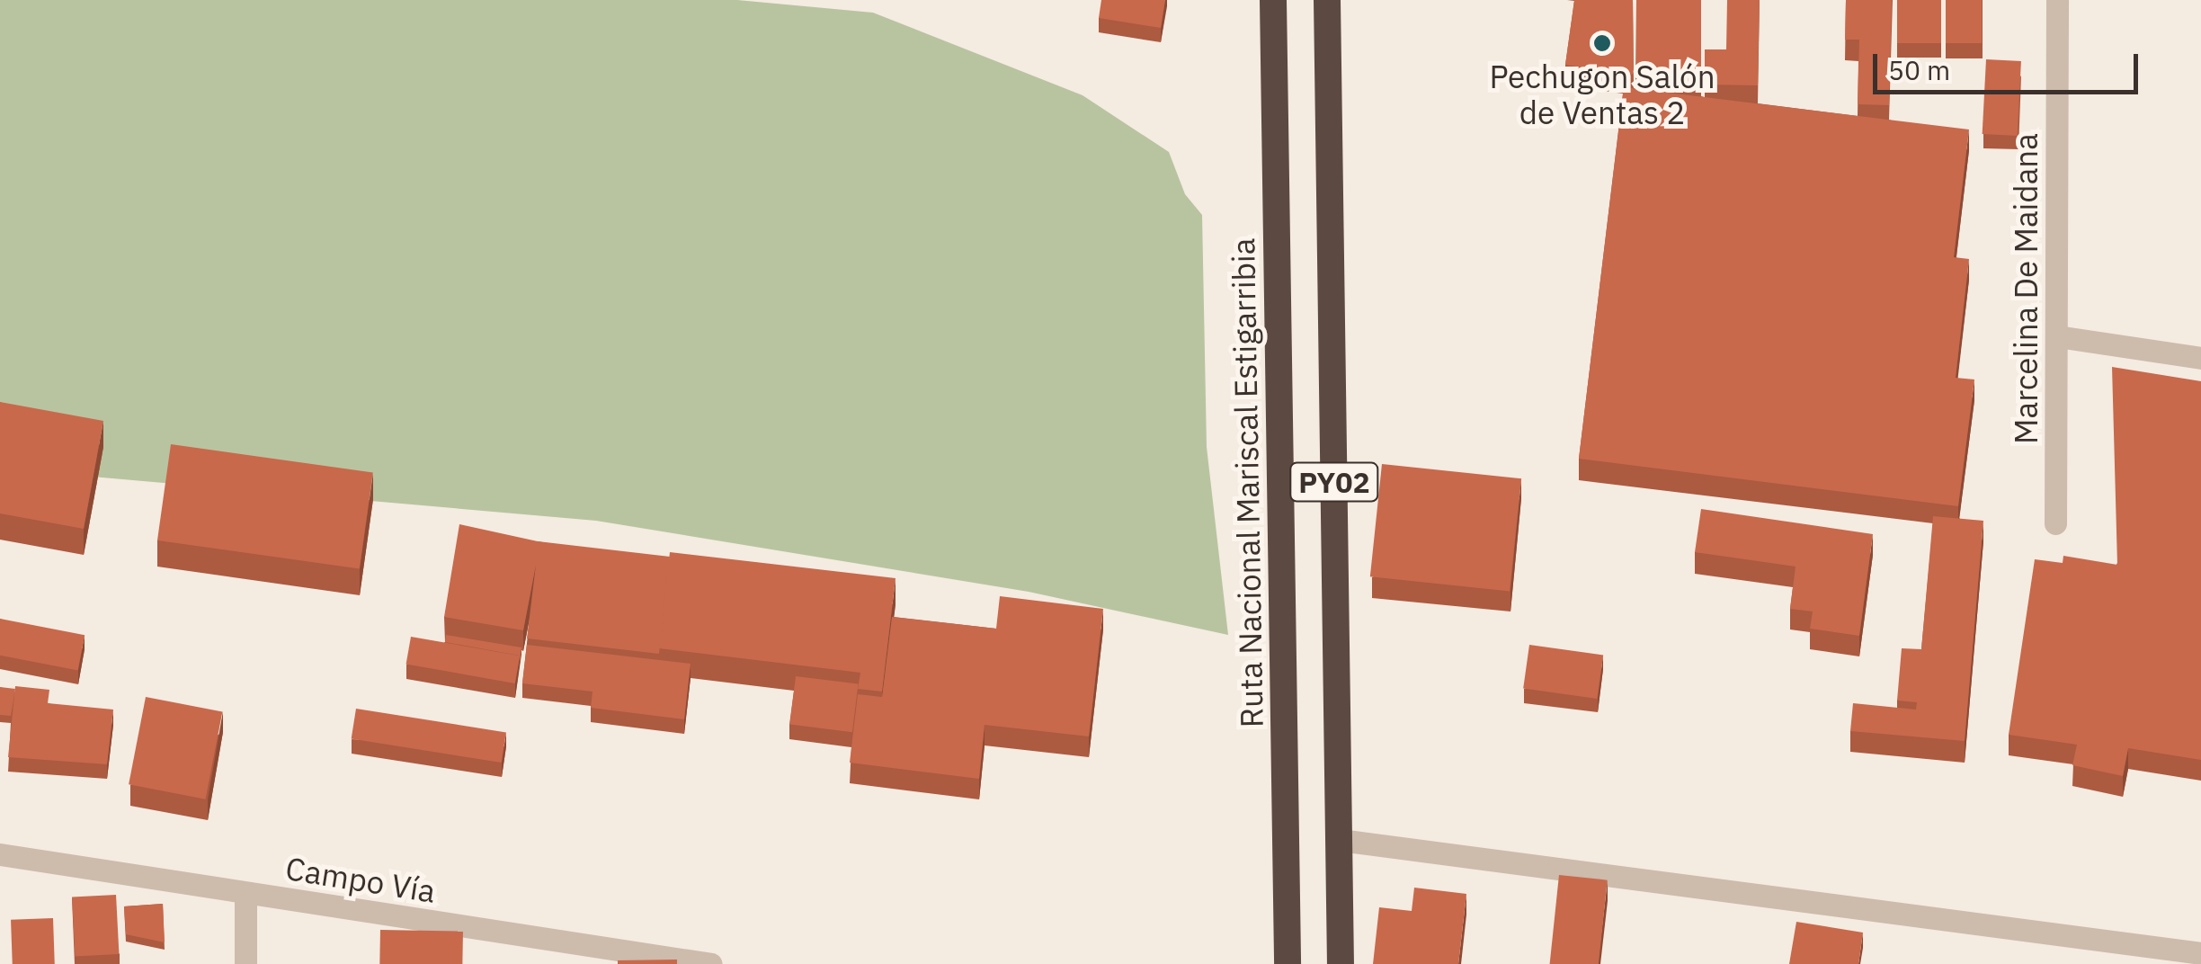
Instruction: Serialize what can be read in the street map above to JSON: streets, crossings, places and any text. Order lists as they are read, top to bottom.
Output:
{
  "streets": {
    "highway": ["PY02", "Ruta Nacional Mariscal Estigarribia"],
    "street": ["Marcelina De Maidana", "Campo Vía"]
  },
  "places": ["Pechugon Salón de Ventas 2"],
  "scale_bar": "50 m"
}
